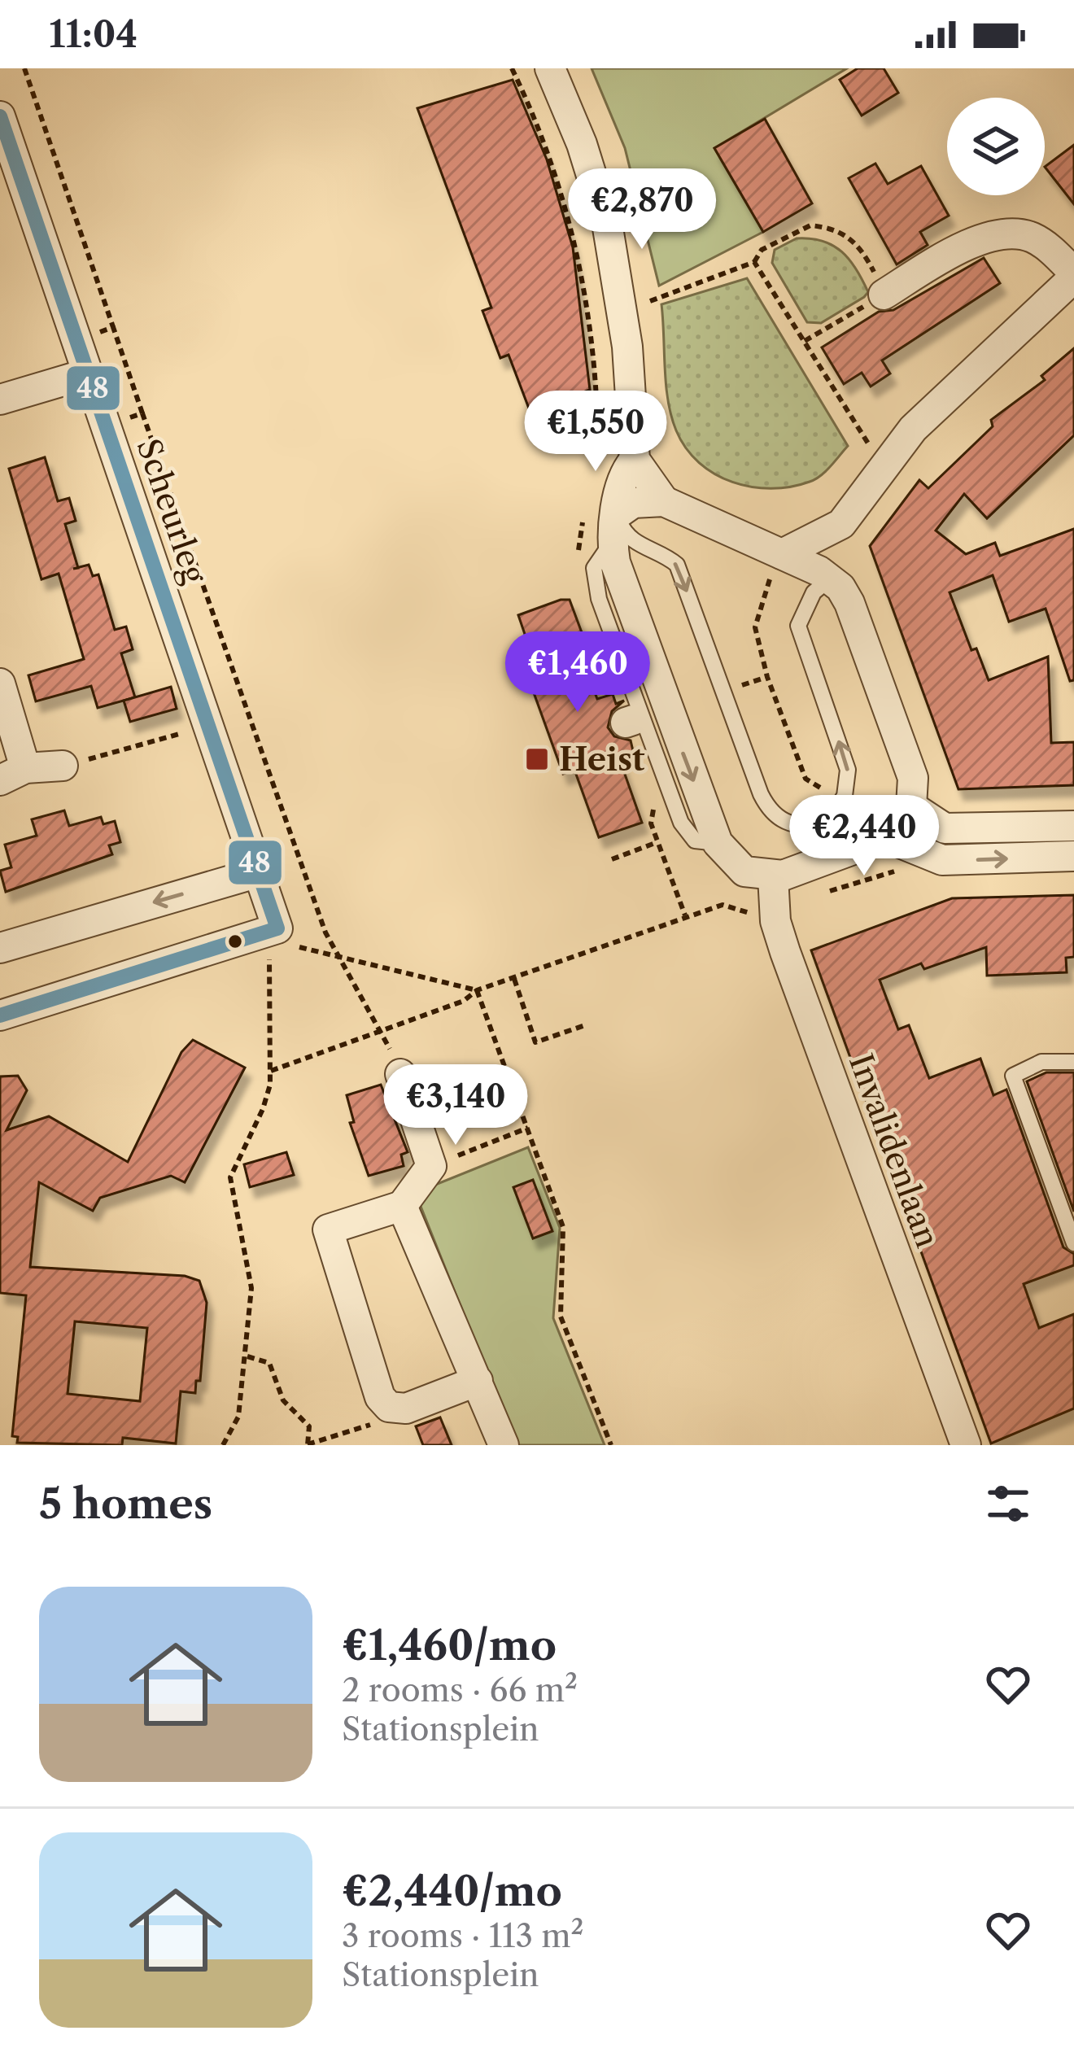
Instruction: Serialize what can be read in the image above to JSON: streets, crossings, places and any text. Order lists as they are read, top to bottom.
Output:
{
  "streets": {
    "street": ["Scheurleg", "Invalidenlaan"]
  },
  "places": {
    "transit": ["Heist"]
  },
  "lines": ["transit line 48"],
  "page": {
    "status": "11:04",
    "price": [
      "€2,870",
      "€1,550",
      "€1,460",
      "€2,440",
      "€3,140"
    ],
    "heading": "5 homes",
    "list": [
      {
        "name": "€1,460/mo",
        "note": "2 rooms · 66 m² · Stationsplein"
      },
      {
        "name": "€2,440/mo",
        "note": "3 rooms · 113 m² · Stationsplein"
      }
    ]
  }
}
